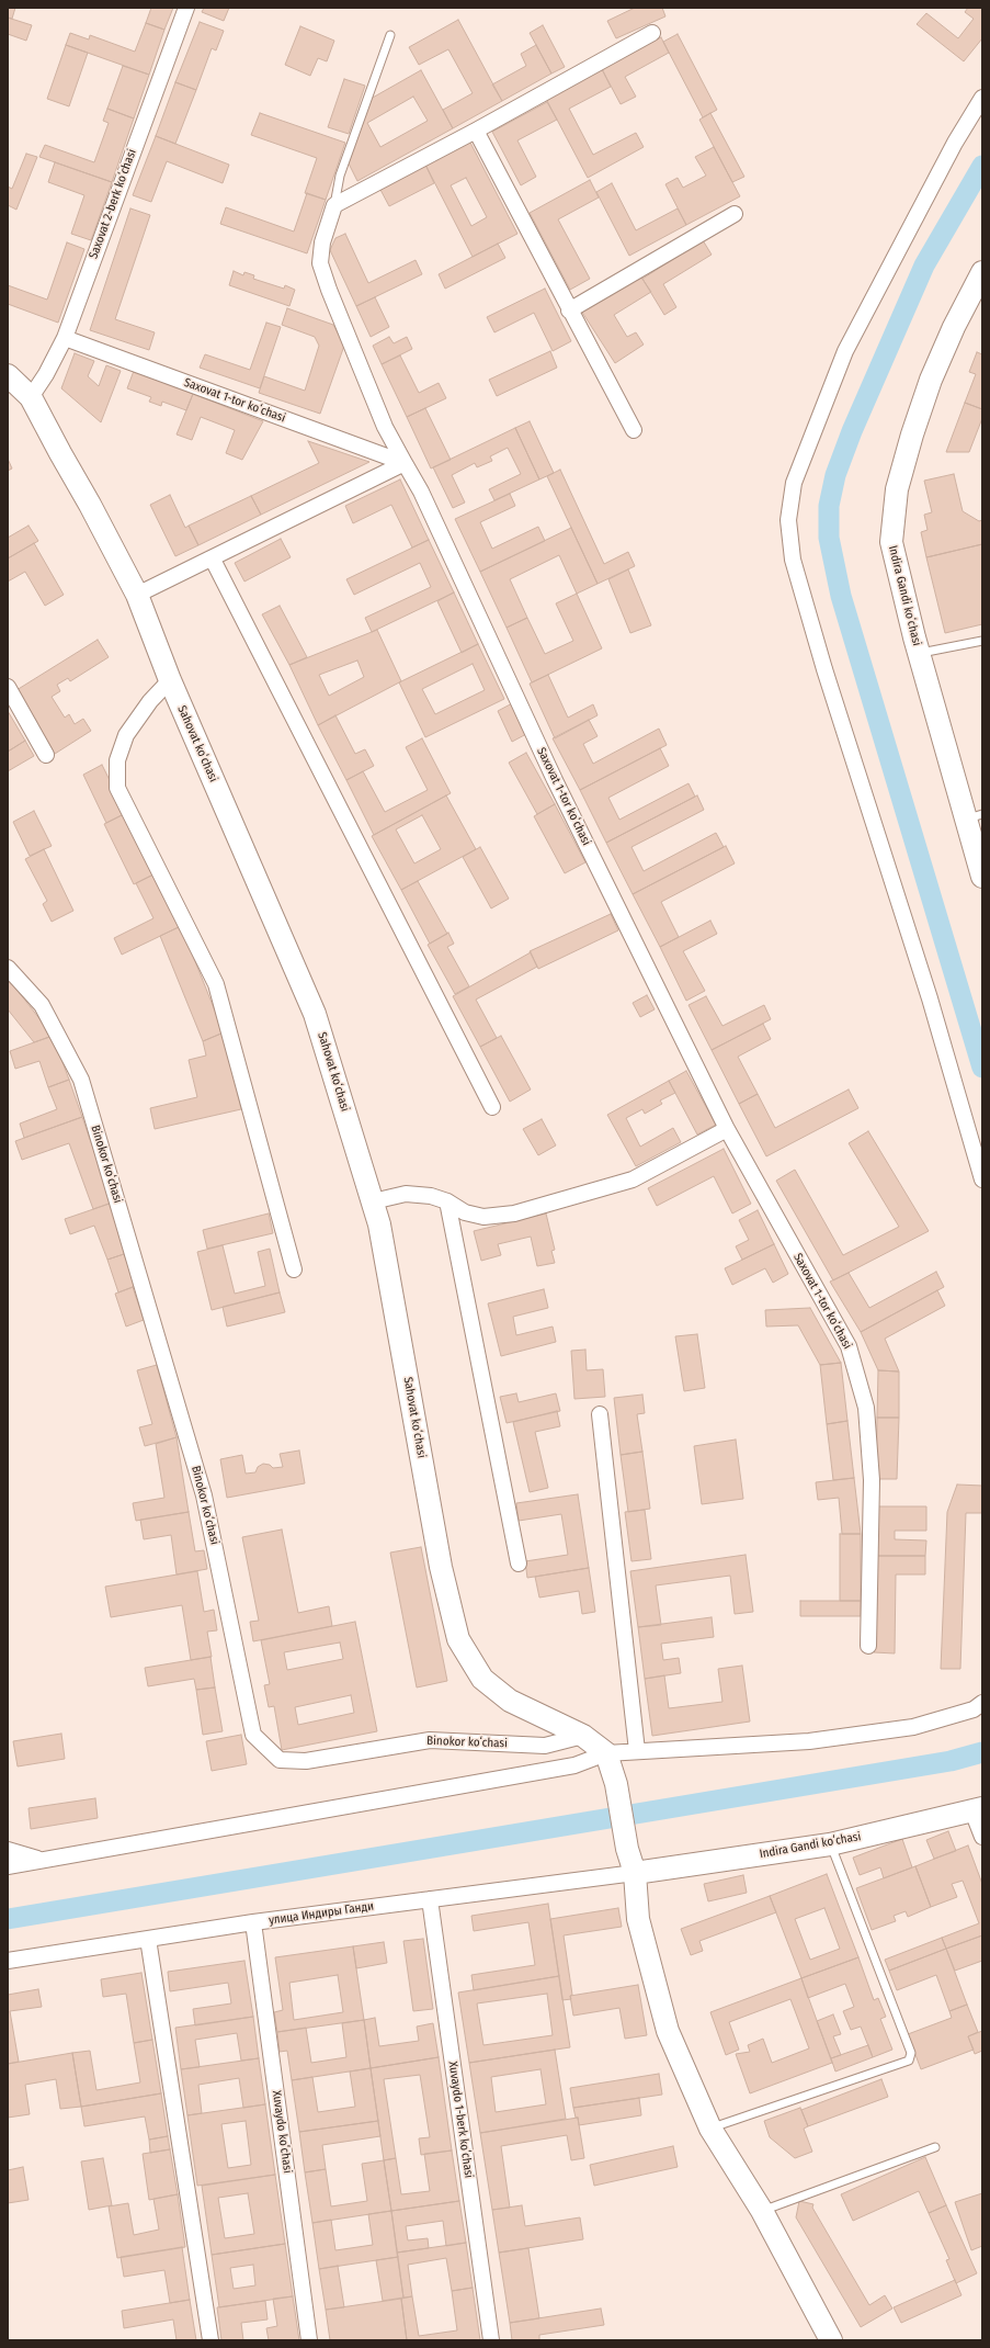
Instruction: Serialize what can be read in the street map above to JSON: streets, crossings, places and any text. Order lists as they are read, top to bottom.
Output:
{
  "streets": {
    "street": [
      "Saxovat 2-berk koʻchasi",
      "Saxovat 1-tor koʻchasi",
      "Indira Gandi koʻchasi",
      "Sahovat koʻchasi",
      "Binokor koʻchasi",
      "улица Индиры Ганди",
      "Xuvaydo 1-berk koʻchasi",
      "Xuvaydo koʻchasi"
    ]
  },
  "crossings": [
    ["Saxovat 2-berk koʻchasi", "Saxovat 1-tor koʻchasi"],
    ["Saxovat 2-berk koʻchasi", "Sahovat koʻchasi"],
    ["Indira Gandi koʻchasi", "улица Индиры Ганди"],
    ["Sahovat koʻchasi", "Binokor koʻchasi"],
    ["улица Индиры Ганди", "Xuvaydo 1-berk koʻchasi"],
    ["улица Индиры Ганди", "Xuvaydo koʻchasi"]
  ]
}
